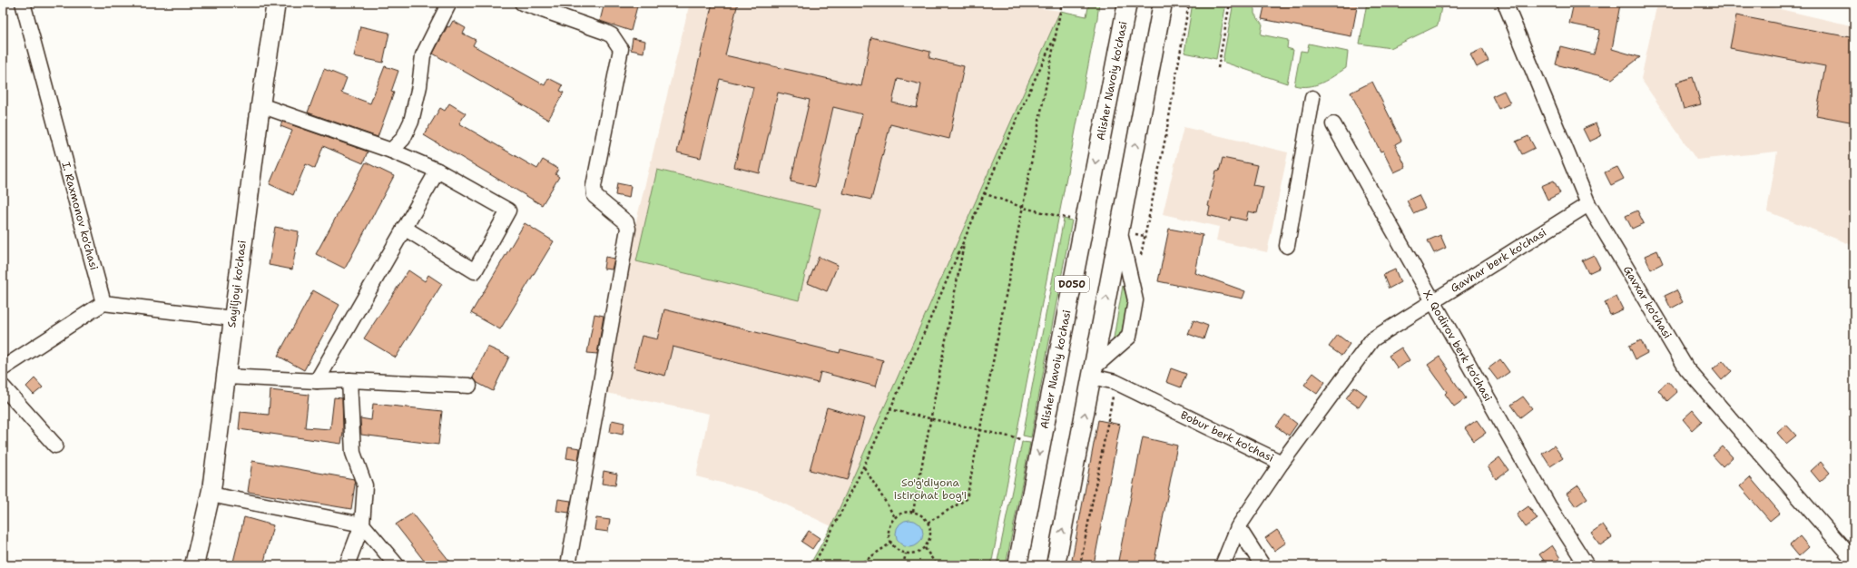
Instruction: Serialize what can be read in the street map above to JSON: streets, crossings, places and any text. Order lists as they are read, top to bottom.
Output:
{
  "streets": {
    "main road": ["Alisher Navoiy ko'chasi", "Sayiljoyi ko'chasi", "D050"],
    "street": [
      "I. Raxmonov ko'chasi",
      "Gavhar berk ko'chasi",
      "Gavxar ko'chasi",
      "X. Qodirov berk ko'chasi",
      "Bobur berk ko'chasi"
    ]
  },
  "crossings": [
    ["Gavhar berk ko'chasi", "Gavxar ko'chasi"],
    ["Gavhar berk ko'chasi", "X. Qodirov berk ko'chasi"],
    ["Gavhar berk ko'chasi", "Bobur berk ko'chasi"]
  ],
  "parks": ["So'g'diyona istirohat bog'i"]
}
